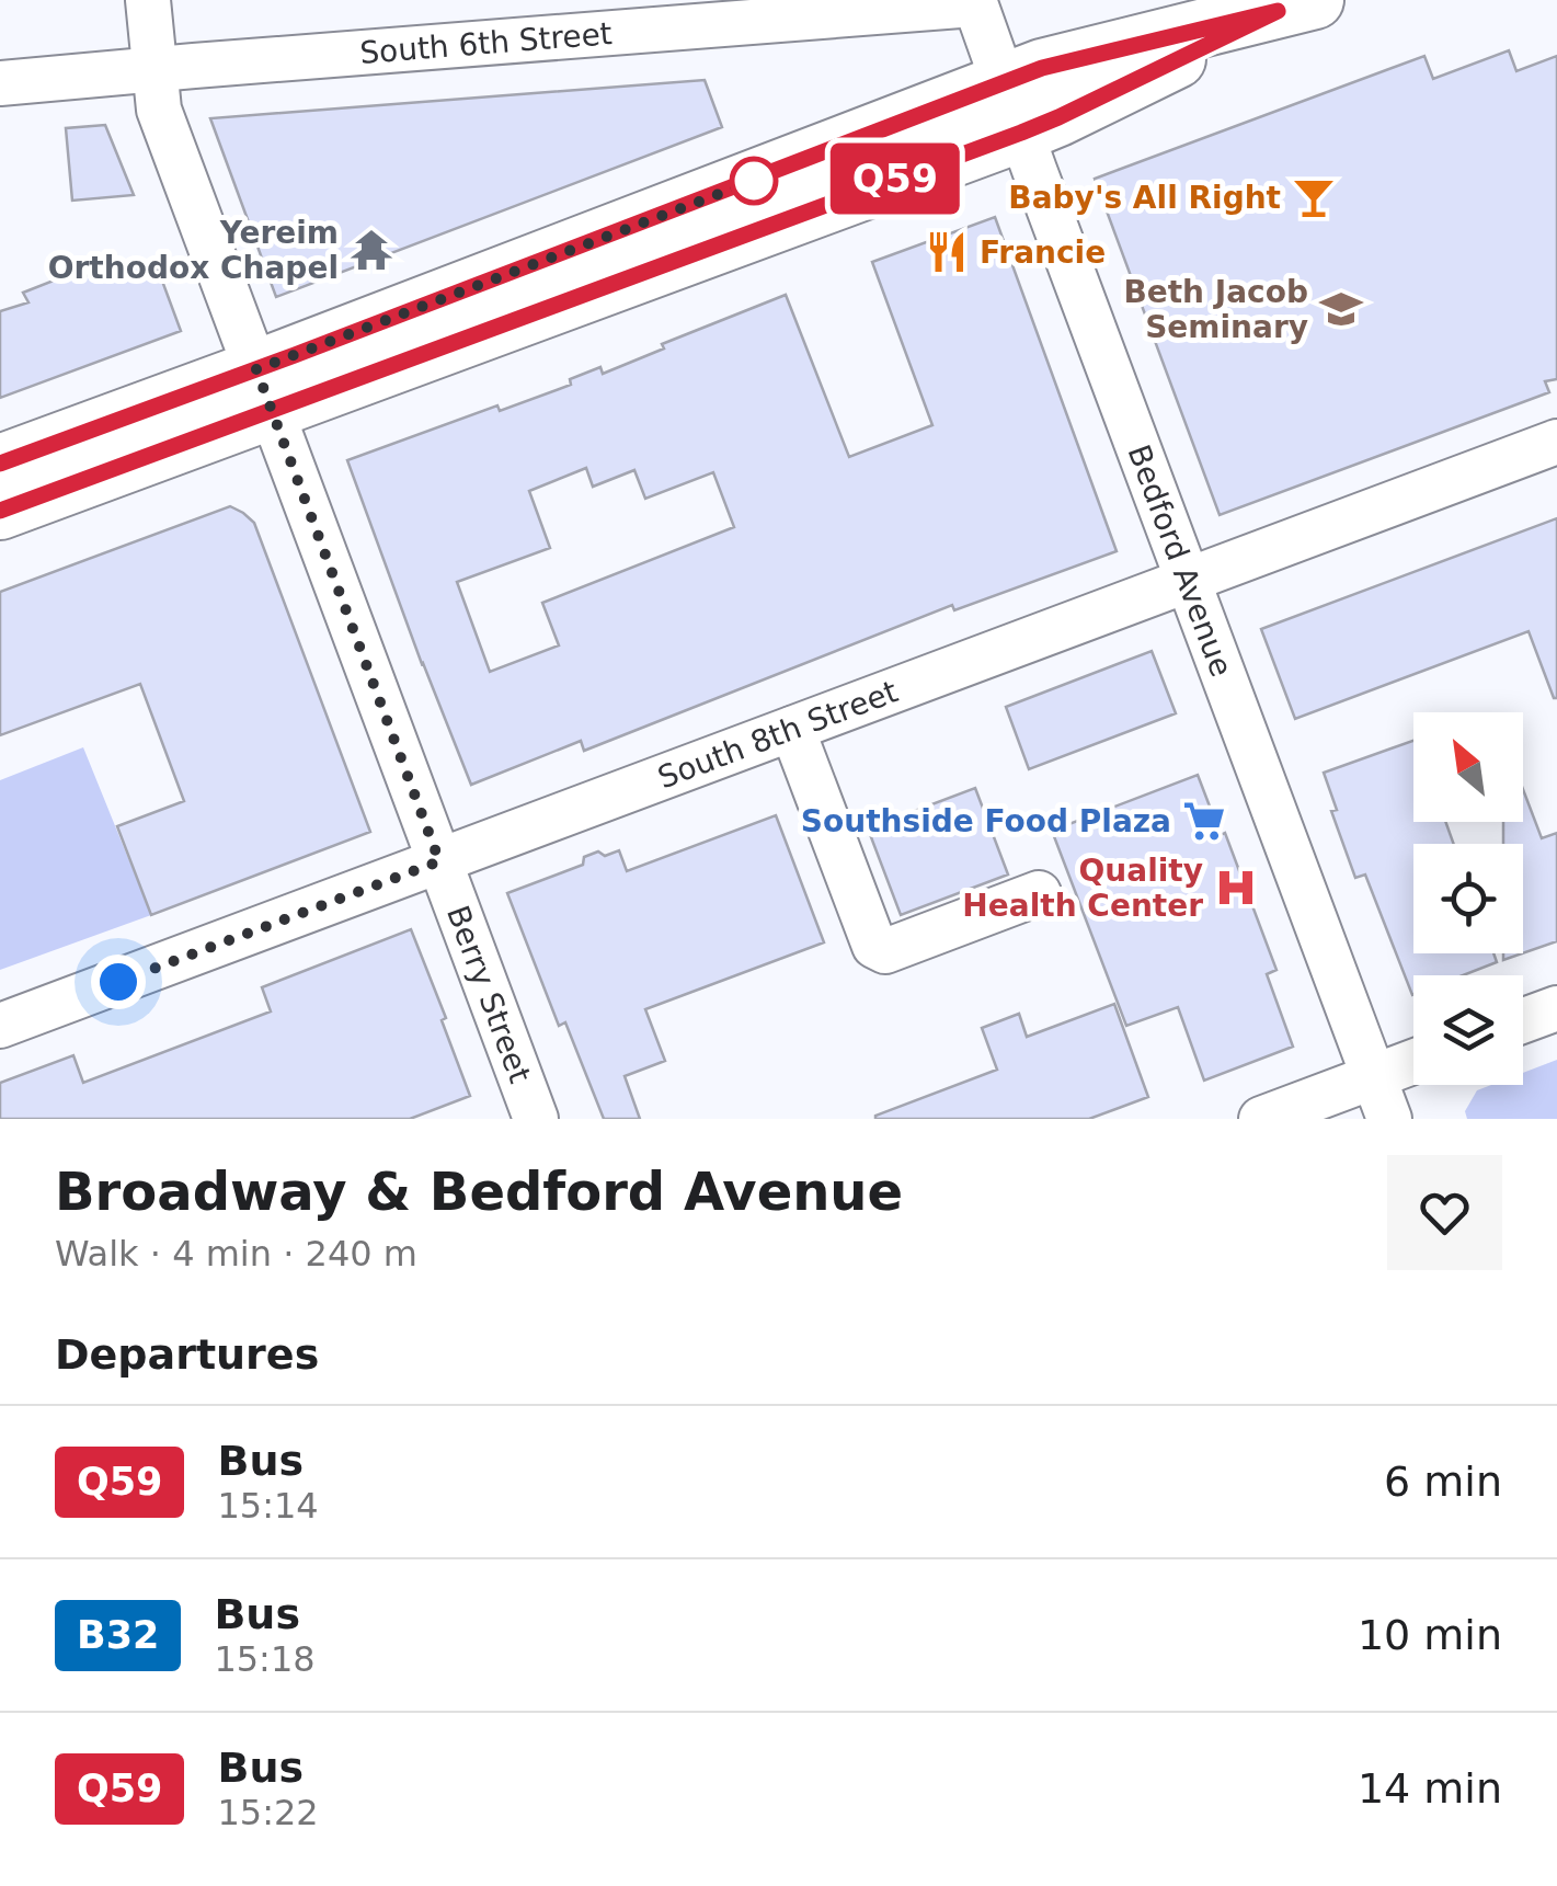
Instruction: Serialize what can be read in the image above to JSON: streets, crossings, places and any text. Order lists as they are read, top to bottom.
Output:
{
  "streets": {
    "street": [
      "South 6th Street",
      "Bedford Avenue",
      "South 8th Street",
      "Berry Street"
    ]
  },
  "crossings": [
    ["South 6th Street", "Bedford Avenue"],
    ["South 6th Street", "Berry Street"],
    ["Bedford Avenue", "South 8th Street"],
    ["South 8th Street", "Berry Street"]
  ],
  "places": {
    "bar": ["Baby's All Right"],
    "temple": ["Yereim Orthodox Chapel"],
    "restaurant": ["Francie"],
    "school or university": ["Beth Jacob Seminary"],
    "supermarket": ["Southside Food Plaza"],
    "hospital": ["Quality Health Center"]
  },
  "lines": ["bus line Q59"],
  "north": "top left",
  "page": {
    "on_map": "Q59",
    "heading": [
      ["Broadway & Bedford Avenue", "Walk · 4 min · 240 m"],
      "Departures"
    ],
    "list": [
      {
        "mark": "Q59",
        "name": "Bus",
        "note": "15:14",
        "value": "6 min"
      },
      {
        "mark": "B32",
        "name": "Bus",
        "note": "15:18",
        "value": "10 min"
      },
      {
        "mark": "Q59",
        "name": "Bus",
        "note": "15:22",
        "value": "14 min"
      }
    ]
  }
}
